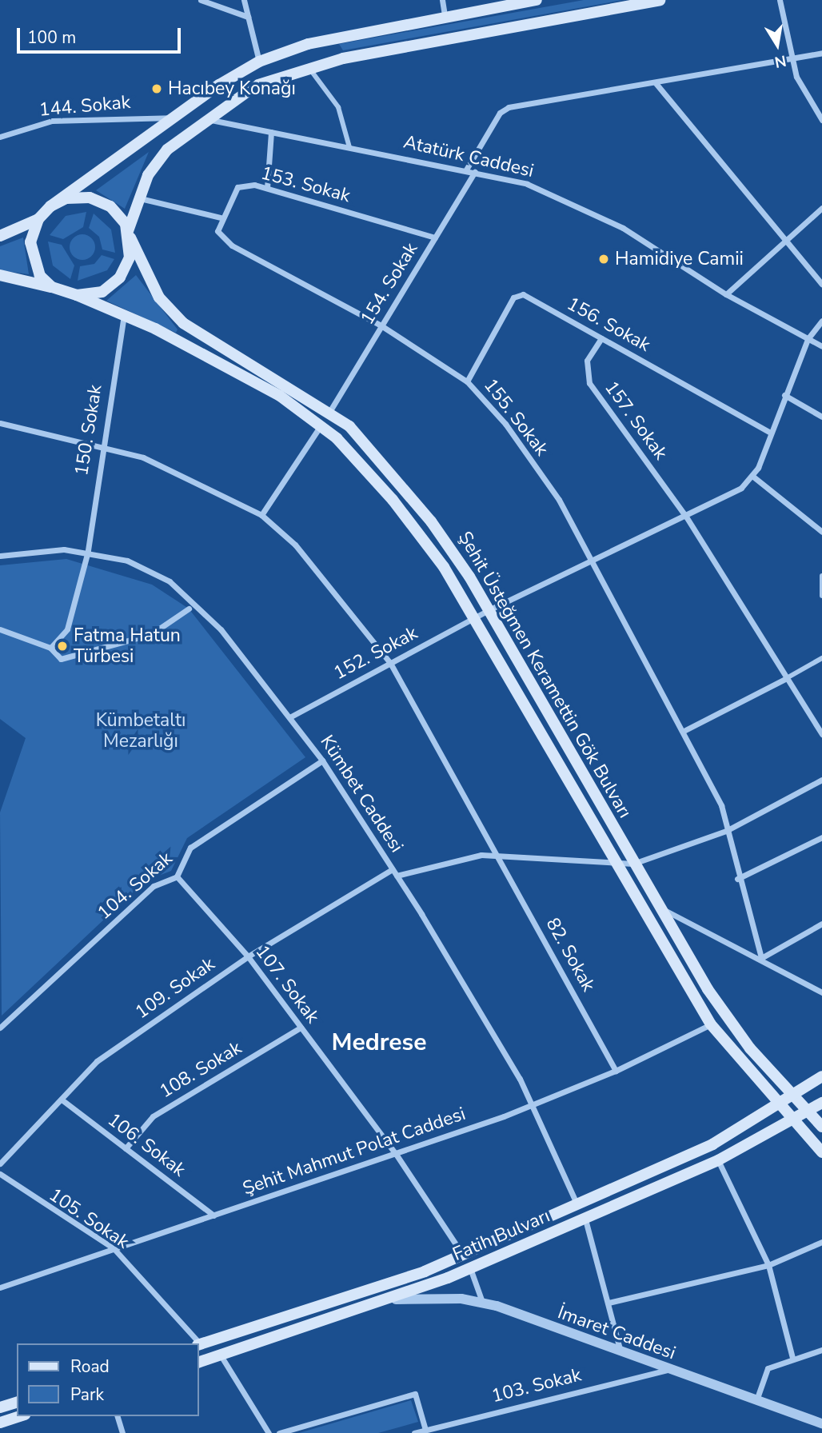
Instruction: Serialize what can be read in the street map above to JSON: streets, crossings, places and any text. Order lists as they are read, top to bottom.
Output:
{
  "streets": {
    "main road": ["Şehit Üsteğmen Keramettin Gök Bulvarı", "Fatih Bulvarı"],
    "street": [
      "144. Sokak",
      "Atatürk Caddesi",
      "153. Sokak",
      "154. Sokak",
      "156. Sokak",
      "155. Sokak",
      "157. Sokak",
      "150. Sokak",
      "152. Sokak",
      "Kümbet Caddesi",
      "104. Sokak",
      "82. Sokak",
      "107. Sokak",
      "109. Sokak",
      "108. Sokak",
      "106. Sokak",
      "Şehit Mahmut Polat Caddesi",
      "105. Sokak",
      "İmaret Caddesi",
      "103. Sokak"
    ]
  },
  "crossings": [
    ["Atatürk Caddesi", "154. Sokak"],
    ["153. Sokak", "154. Sokak"],
    ["154. Sokak", "155. Sokak"],
    ["154. Sokak", "Şehit Üsteğmen Keramettin Gök Bulvarı"],
    ["156. Sokak", "155. Sokak"],
    ["156. Sokak", "157. Sokak"],
    ["155. Sokak", "152. Sokak"],
    ["157. Sokak", "152. Sokak"],
    ["150. Sokak", "Şehit Üsteğmen Keramettin Gök Bulvarı"],
    ["150. Sokak", "Kümbet Caddesi"],
    ["150. Sokak", "82. Sokak"],
    ["152. Sokak", "Şehit Üsteğmen Keramettin Gök Bulvarı"],
    ["152. Sokak", "Kümbet Caddesi"],
    ["152. Sokak", "82. Sokak"],
    ["Şehit Üsteğmen Keramettin Gök Bulvarı", "Şehit Mahmut Polat Caddesi"],
    ["Şehit Üsteğmen Keramettin Gök Bulvarı", "Fatih Bulvarı"],
    ["Kümbet Caddesi", "104. Sokak"],
    ["Kümbet Caddesi", "109. Sokak"],
    ["Kümbet Caddesi", "Şehit Mahmut Polat Caddesi"],
    ["Kümbet Caddesi", "Fatih Bulvarı"],
    ["104. Sokak", "107. Sokak"],
    ["82. Sokak", "Şehit Mahmut Polat Caddesi"],
    ["107. Sokak", "109. Sokak"],
    ["107. Sokak", "108. Sokak"],
    ["107. Sokak", "Şehit Mahmut Polat Caddesi"],
    ["107. Sokak", "Fatih Bulvarı"],
    ["109. Sokak", "106. Sokak"],
    ["108. Sokak", "106. Sokak"],
    ["106. Sokak", "Şehit Mahmut Polat Caddesi"],
    ["Şehit Mahmut Polat Caddesi", "105. Sokak"],
    ["105. Sokak", "Fatih Bulvarı"],
    ["Fatih Bulvarı", "İmaret Caddesi"],
    ["İmaret Caddesi", "103. Sokak"]
  ],
  "districts": ["Medrese"],
  "parks": ["Kümbetaltı Mezarlığı"],
  "places": ["Hacıbey Konağı", "Hamidiye Camii", "Fatma Hatun Türbesi"],
  "legend": ["Road", "Park"],
  "scale_bar": "100 m",
  "north": "bottom"
}
